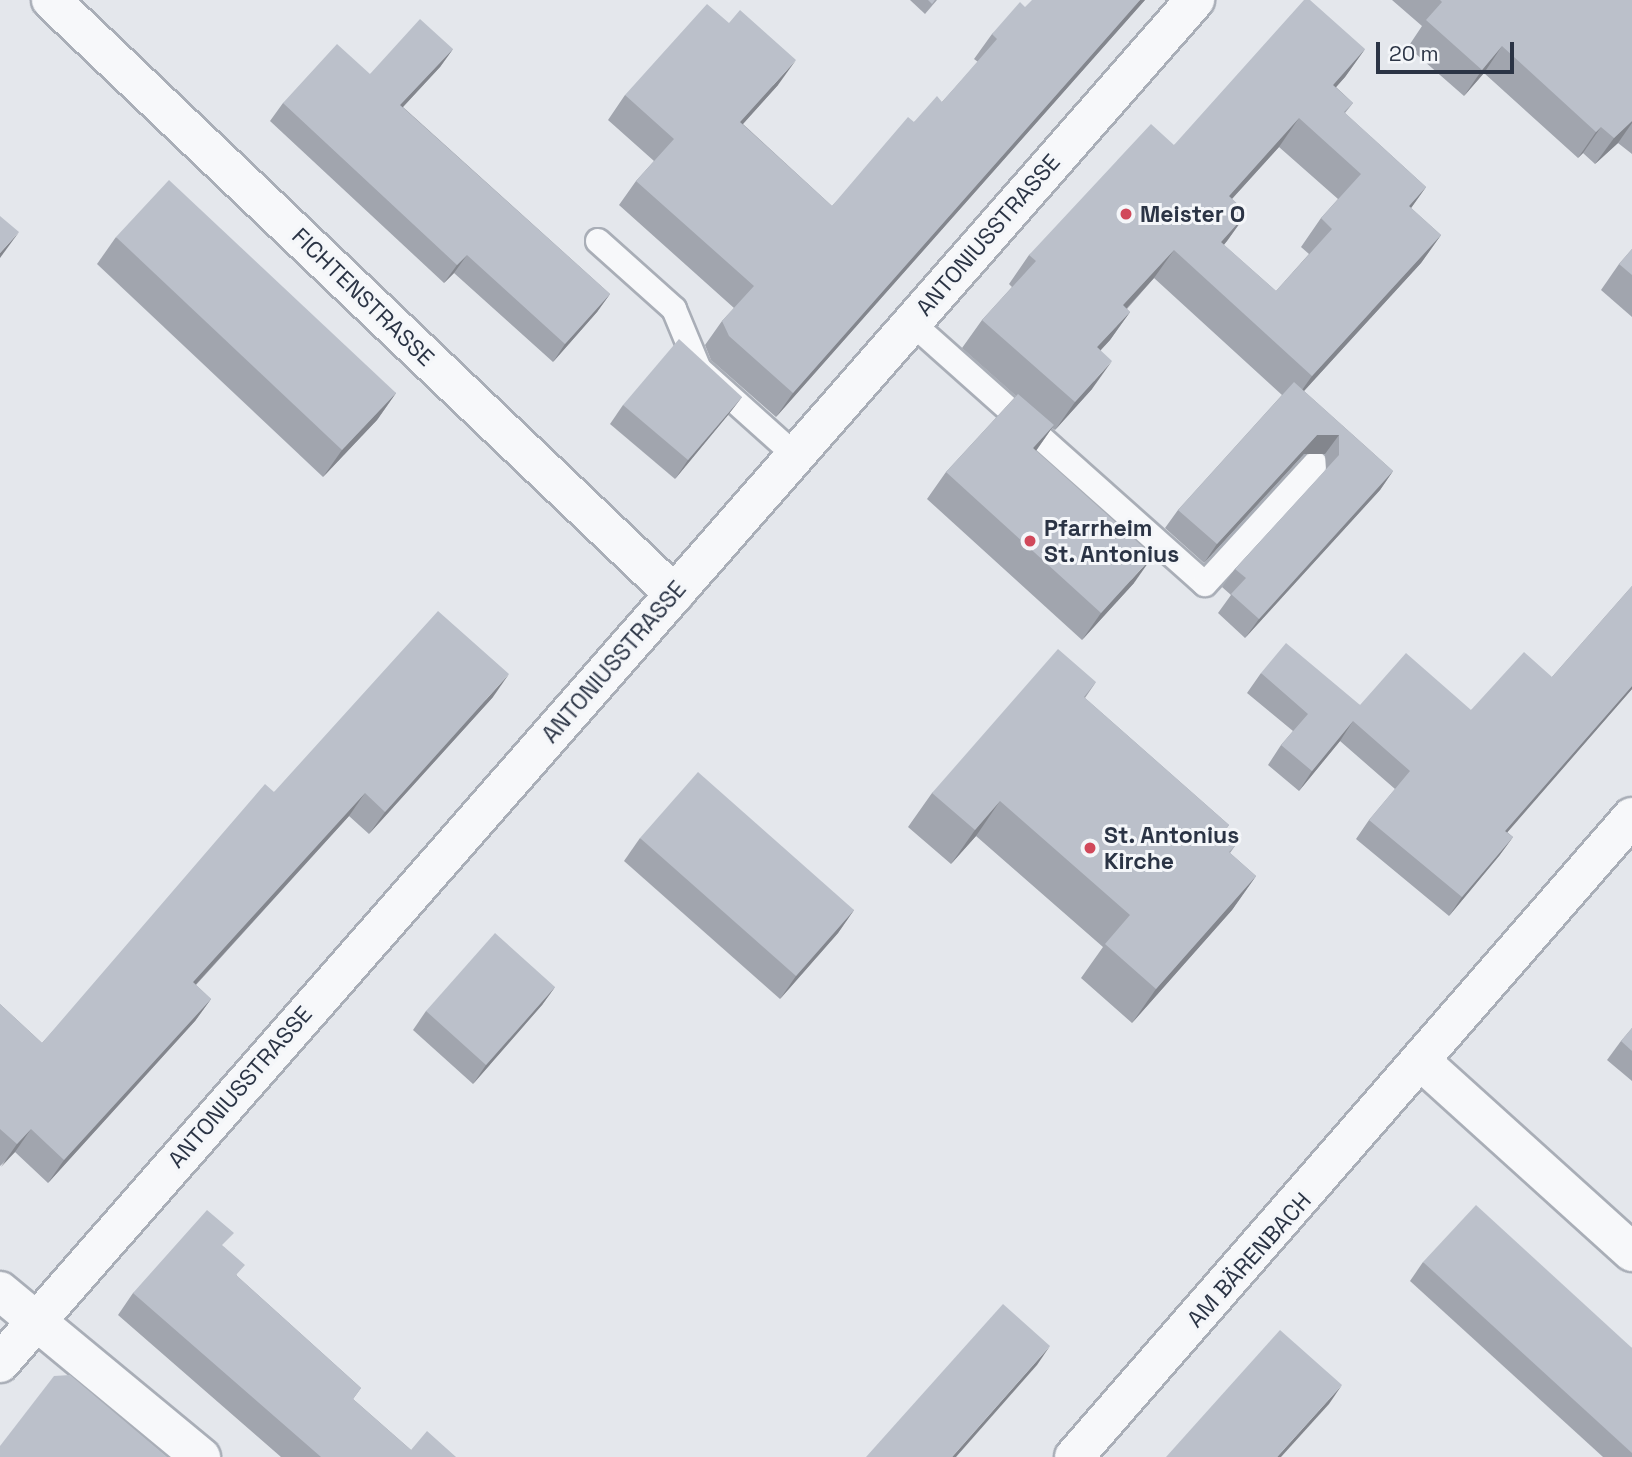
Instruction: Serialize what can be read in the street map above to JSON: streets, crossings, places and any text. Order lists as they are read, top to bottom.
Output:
{
  "streets": {
    "street": ["ANTONIUSSTRASSE", "FICHTENSTRASSE", "AM BÄRENBACH"]
  },
  "crossings": [
    ["ANTONIUSSTRASSE", "FICHTENSTRASSE"]
  ],
  "places": ["Meister O", "Pfarrheim St. Antonius", "St. Antonius Kirche"],
  "scale_bar": "20 m"
}
